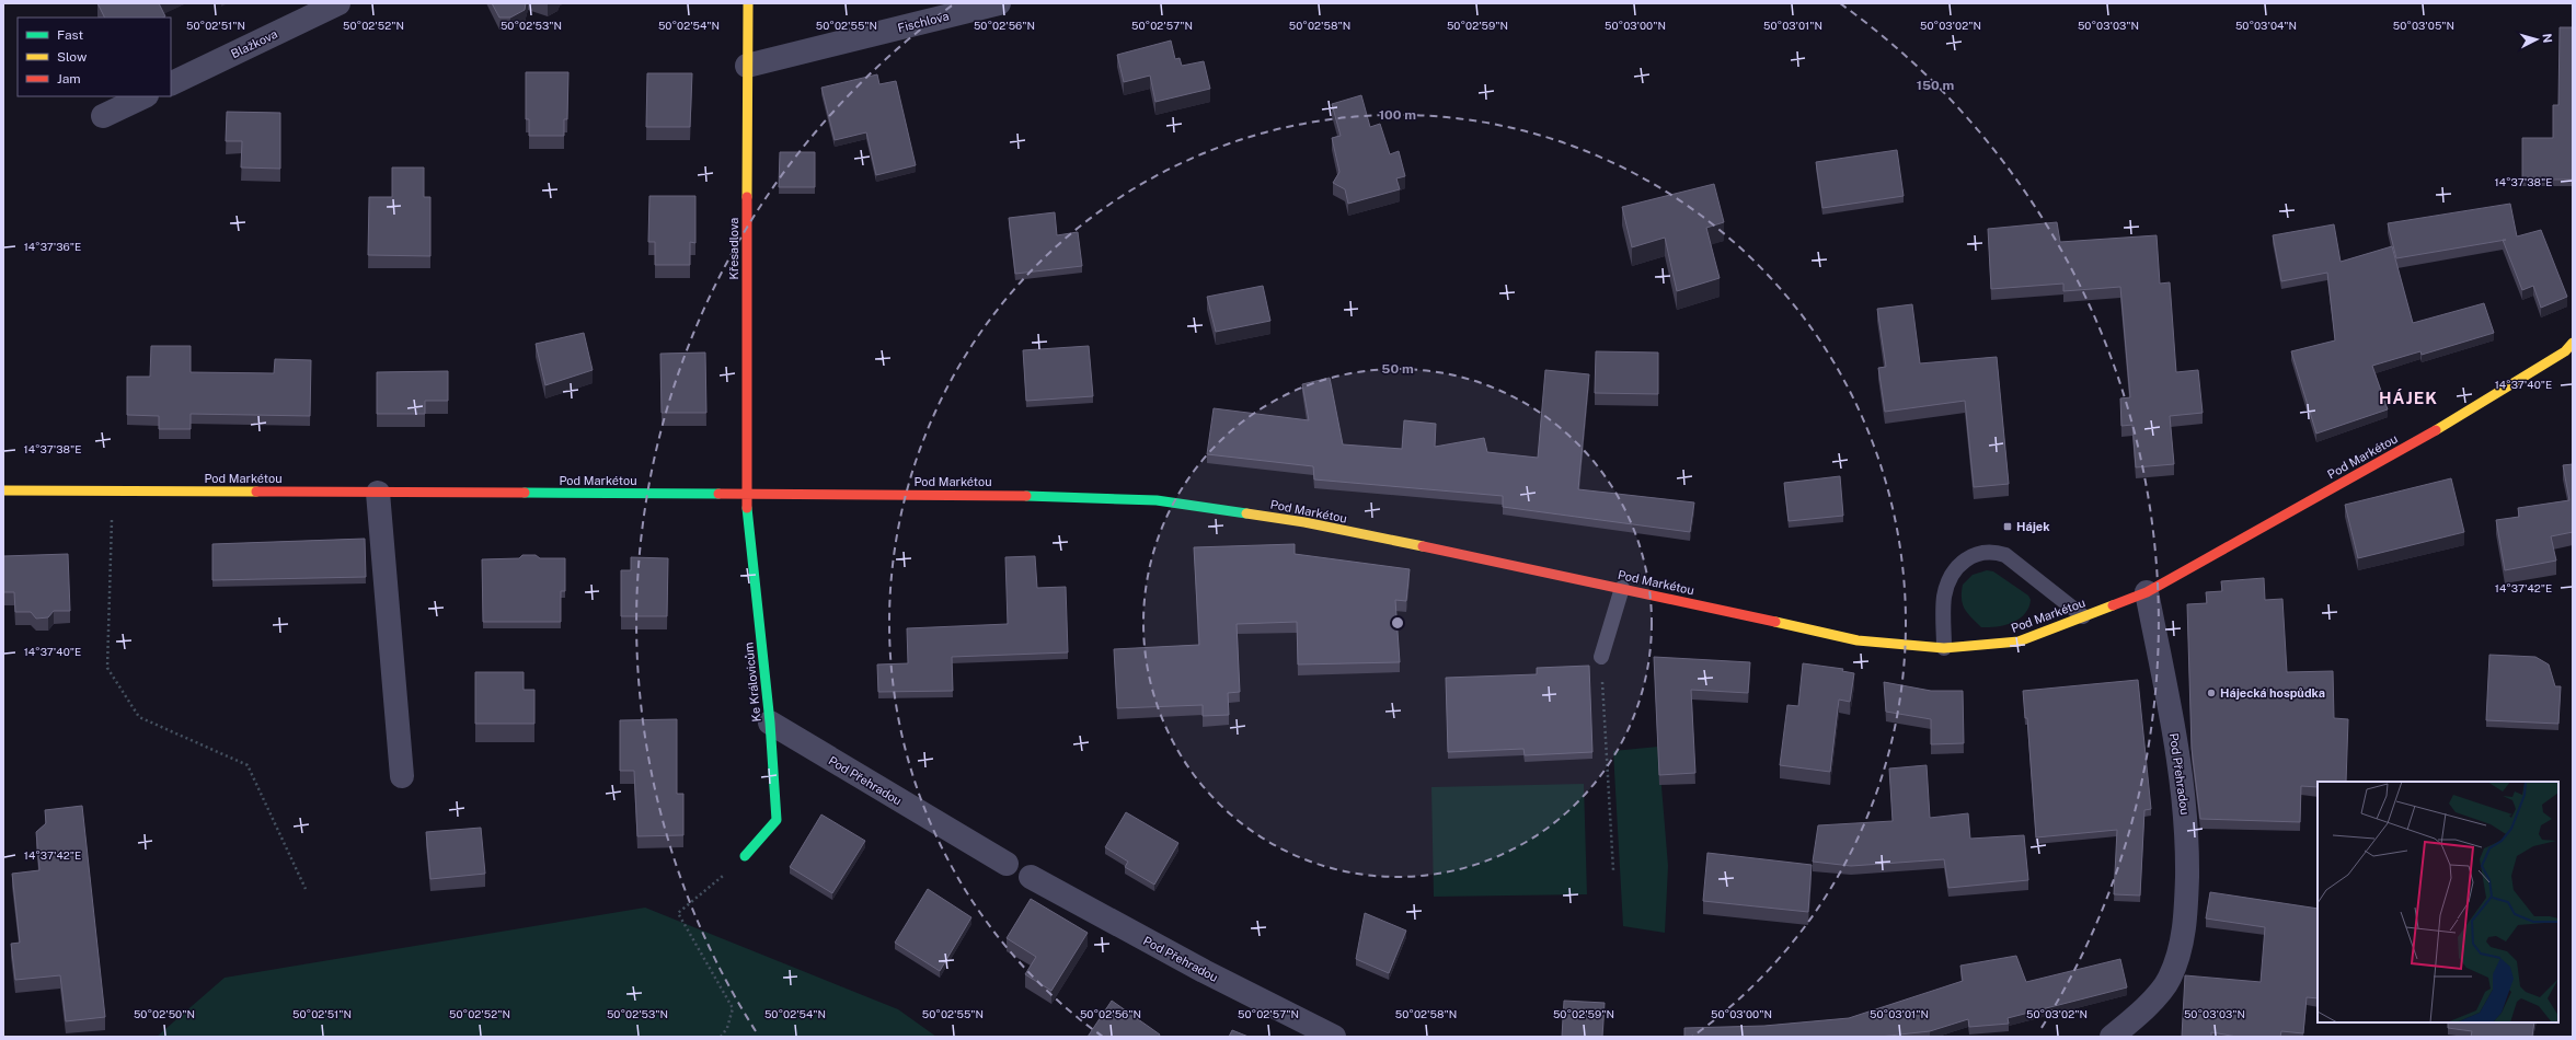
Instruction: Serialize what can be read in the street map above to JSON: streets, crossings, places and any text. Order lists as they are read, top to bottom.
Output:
{
  "streets": {
    "street": [
      "Fischlova",
      "Blažkova",
      "Křesadlova",
      "Pod Markétou",
      "Ke Královicům",
      "Pod Přehradou"
    ]
  },
  "crossings": [
    ["Fischlova", "Křesadlova"],
    ["Křesadlova", "Pod Markétou"],
    ["Křesadlova", "Ke Královicům"],
    ["Pod Markétou", "Ke Královicům"],
    ["Pod Markétou", "Pod Přehradou"],
    ["Ke Královicům", "Pod Přehradou"]
  ],
  "districts": ["HÁJEK"],
  "places": {
    "transit": ["Hájek"],
    "other": ["Hájecká hospůdka"]
  },
  "legend": ["Fast", "Slow", "Jam"],
  "north": "right",
  "coordinates": [
    "50°02'51\"N",
    "50°02'52\"N",
    "50°02'53\"N",
    "50°02'54\"N",
    "50°02'55\"N",
    "50°02'56\"N",
    "50°02'57\"N",
    "50°02'58\"N",
    "50°02'59\"N",
    "50°03'00\"N",
    "50°03'01\"N",
    "50°03'02\"N",
    "50°03'03\"N",
    "50°03'04\"N",
    "50°03'05\"N",
    "14°37'38\"E",
    "14°37'36\"E",
    "14°37'40\"E",
    "14°37'42\"E",
    "50°02'50\"N"
  ],
  "rings": ["150 m", "100 m", "50 m"]
}
